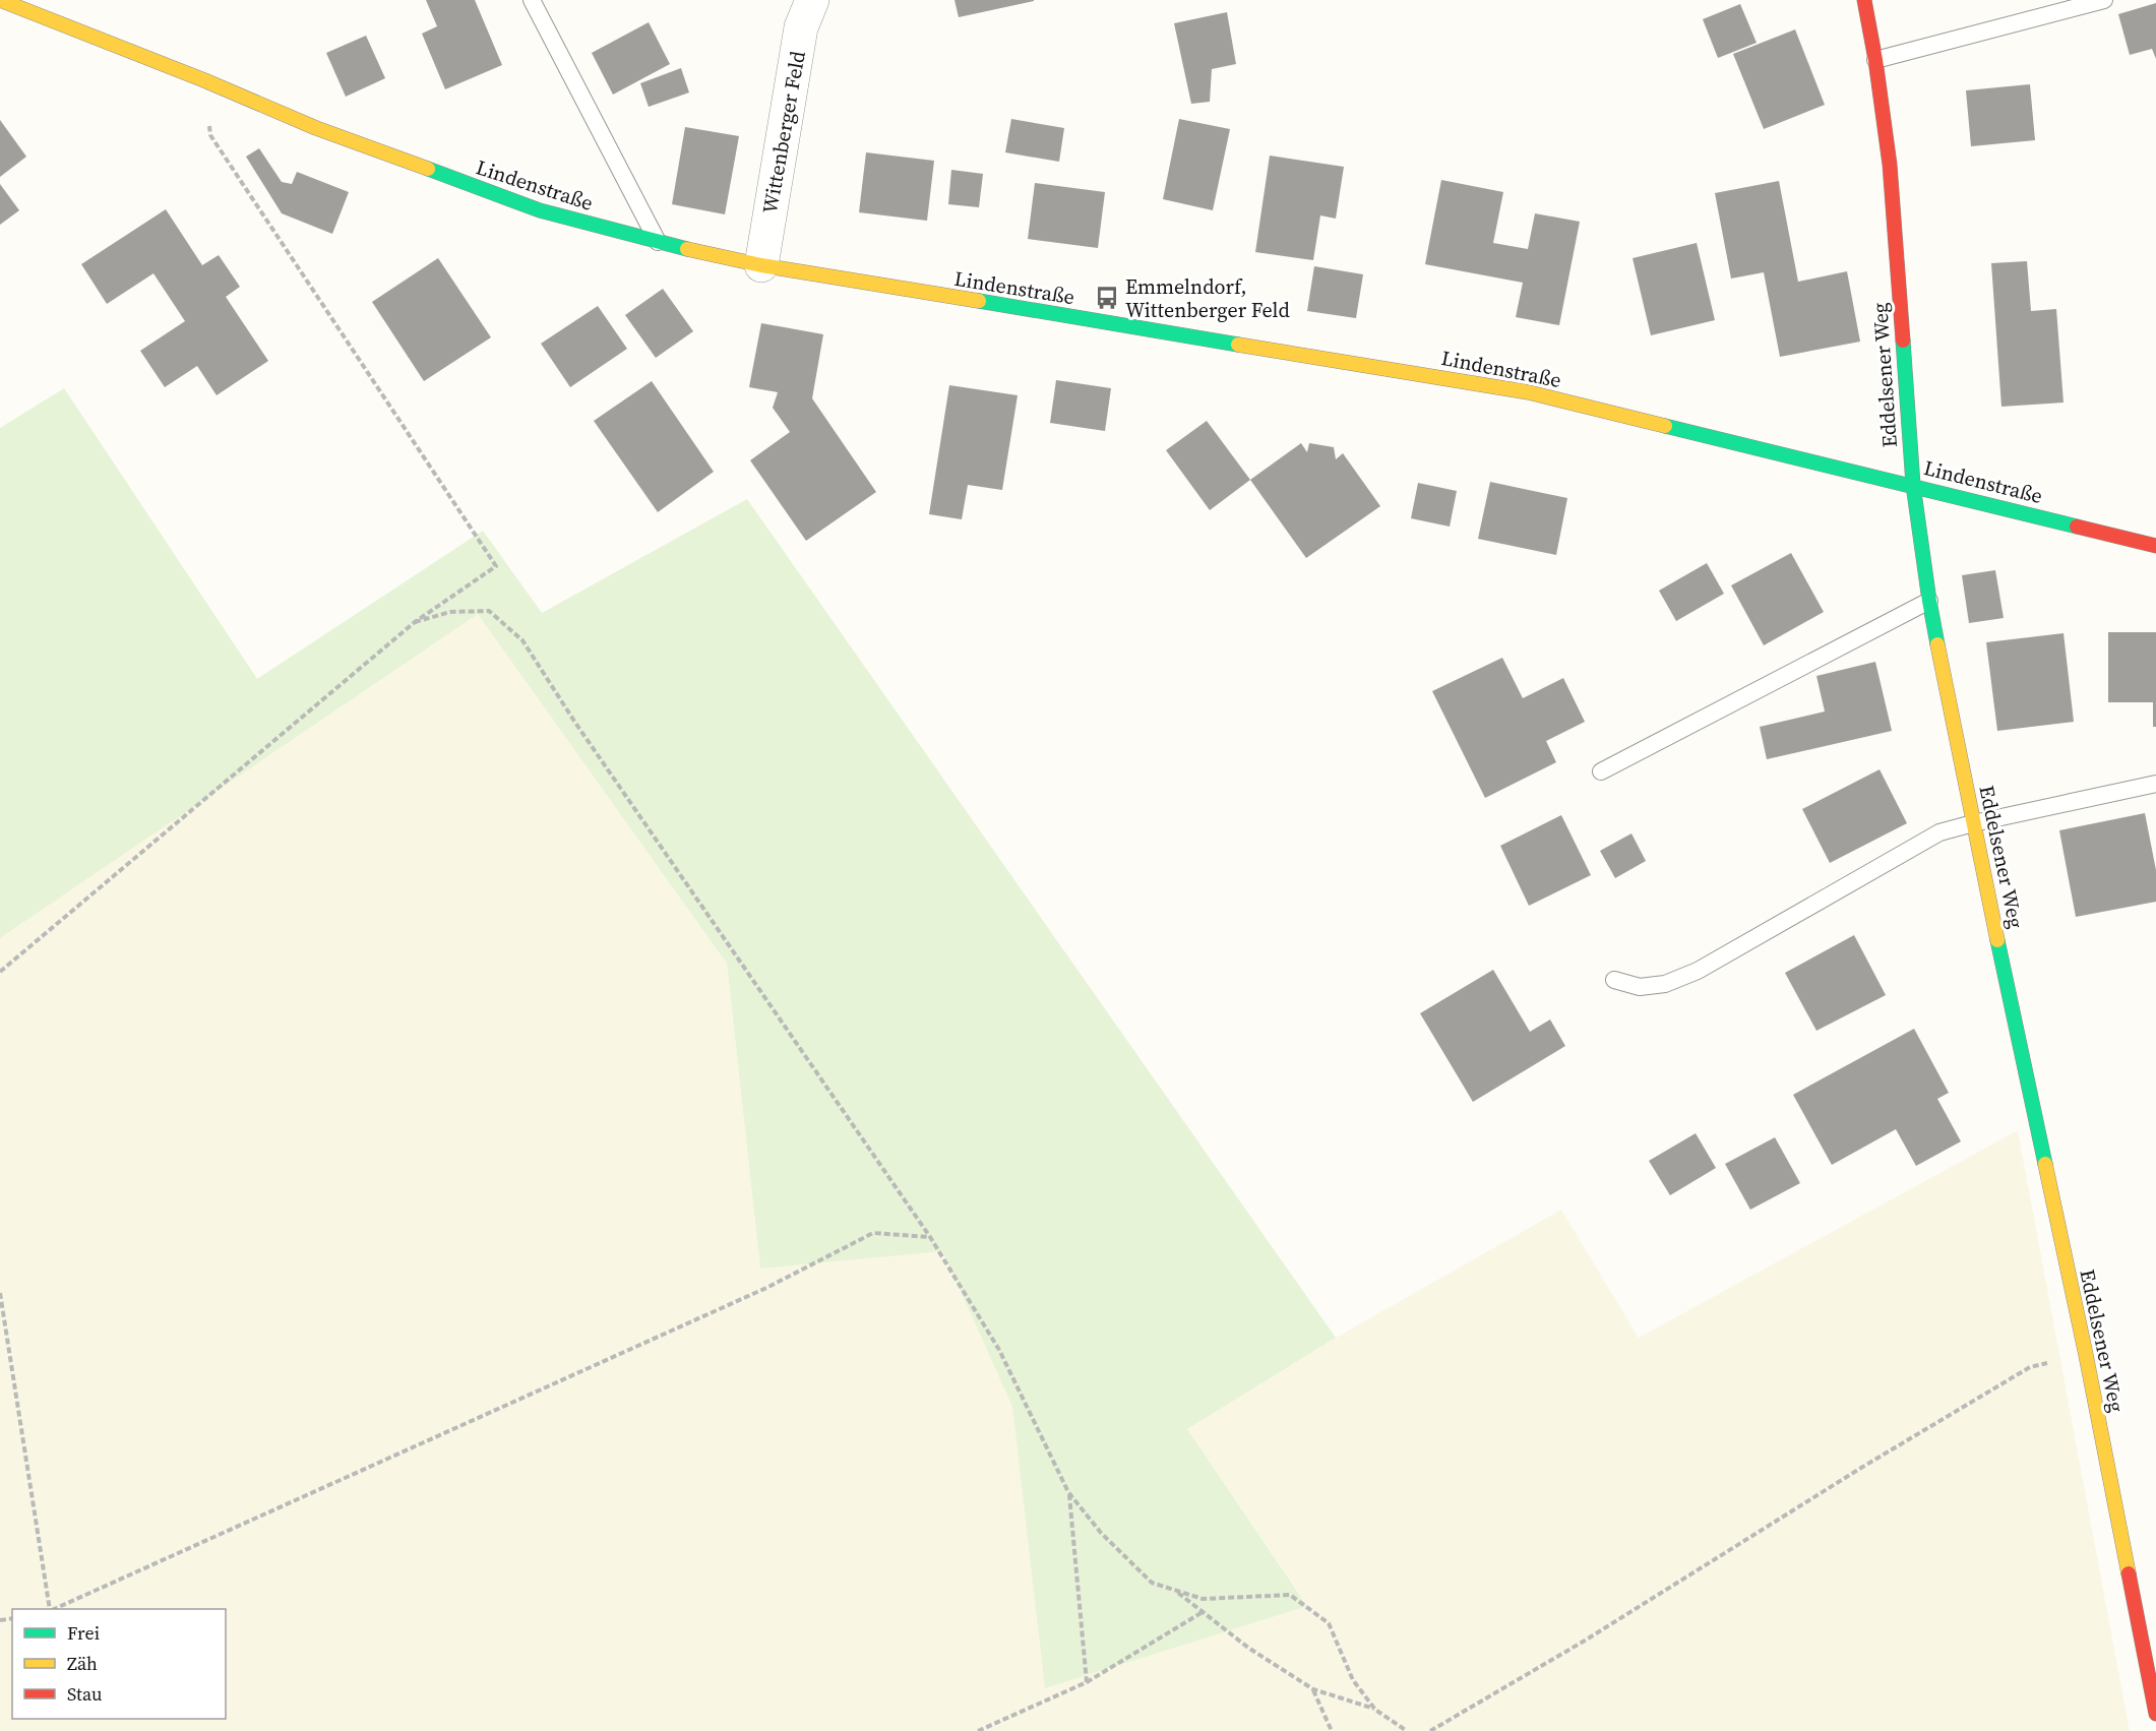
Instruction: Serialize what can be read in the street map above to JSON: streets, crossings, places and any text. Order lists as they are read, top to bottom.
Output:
{
  "streets": {
    "street": ["Wittenberger Feld", "Lindenstraße", "Eddelsener Weg"]
  },
  "crossings": [
    ["Wittenberger Feld", "Lindenstraße"],
    ["Lindenstraße", "Eddelsener Weg"]
  ],
  "places": {
    "bus stop": ["Emmelndorf, Wittenberger Feld"]
  },
  "legend": ["Frei", "Zäh", "Stau"]
}
